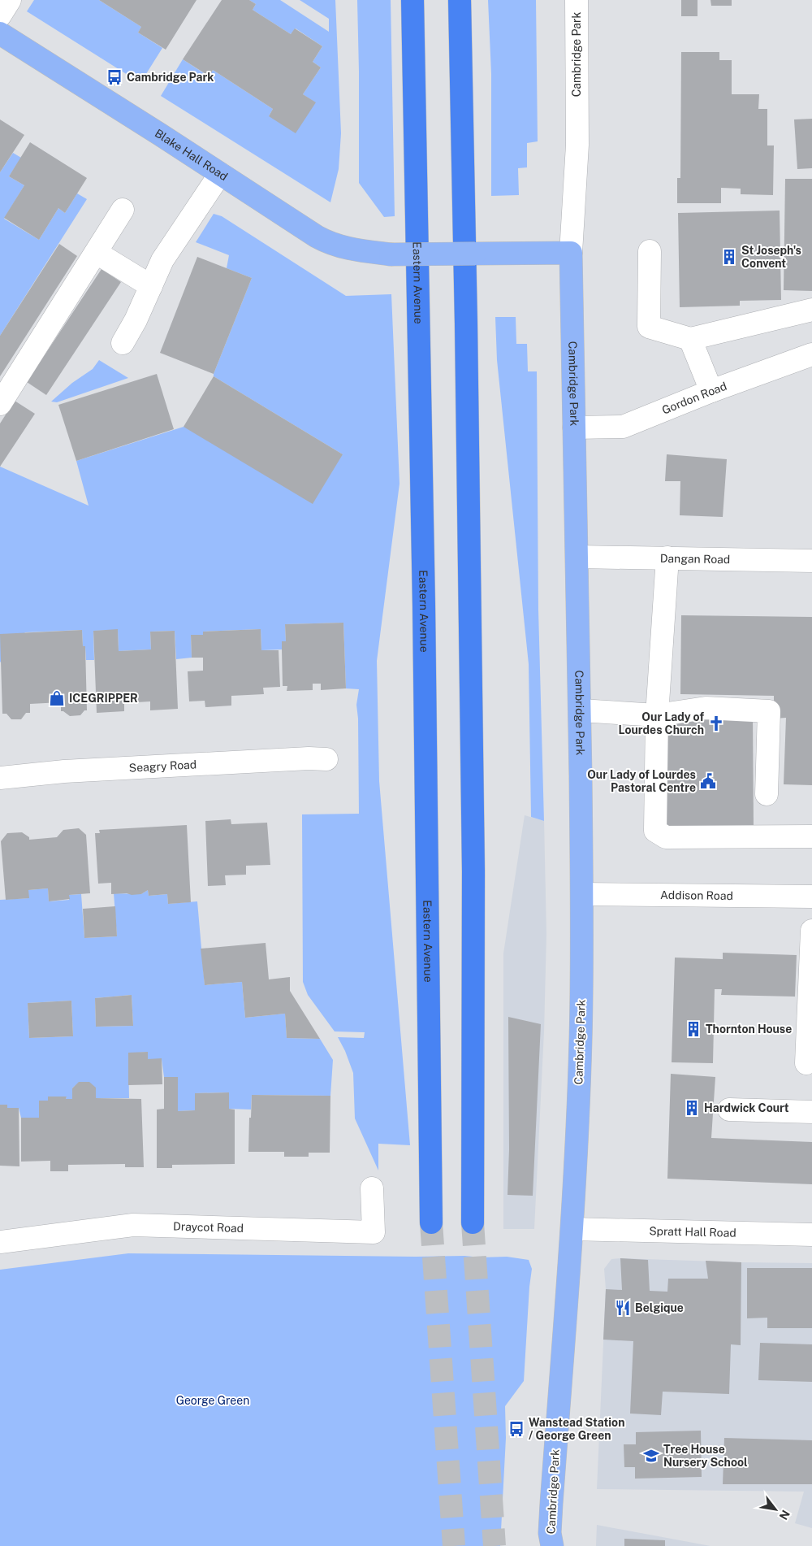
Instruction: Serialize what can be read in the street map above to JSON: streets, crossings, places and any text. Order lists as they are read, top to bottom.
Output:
{
  "streets": {
    "highway": ["Eastern Avenue"],
    "main road": ["Cambridge Park", "Blake Hall Road"],
    "street": [
      "Gordon Road",
      "Dangan Road",
      "Seagry Road",
      "Addison Road",
      "Draycot Road",
      "Spratt Hall Road"
    ]
  },
  "crossings": [
    ["Cambridge Park", "Blake Hall Road"],
    ["Cambridge Park", "Gordon Road"],
    ["Cambridge Park", "Dangan Road"],
    ["Cambridge Park", "Addison Road"],
    ["Cambridge Park", "Spratt Hall Road"]
  ],
  "parks": ["George Green"],
  "places": {
    "bus stop": ["Cambridge Park", "Wanstead Station / George Green"],
    "building": ["St Joseph's Convent", "Thornton House", "Hardwick Court"],
    "shop": ["ICEGRIPPER"],
    "church": ["Our Lady of Lourdes Church"],
    "public building": ["Our Lady of Lourdes Pastoral Centre"],
    "restaurant": ["Belgique"],
    "school or university": ["Tree House Nursery School"]
  },
  "north": "bottom right"
}
